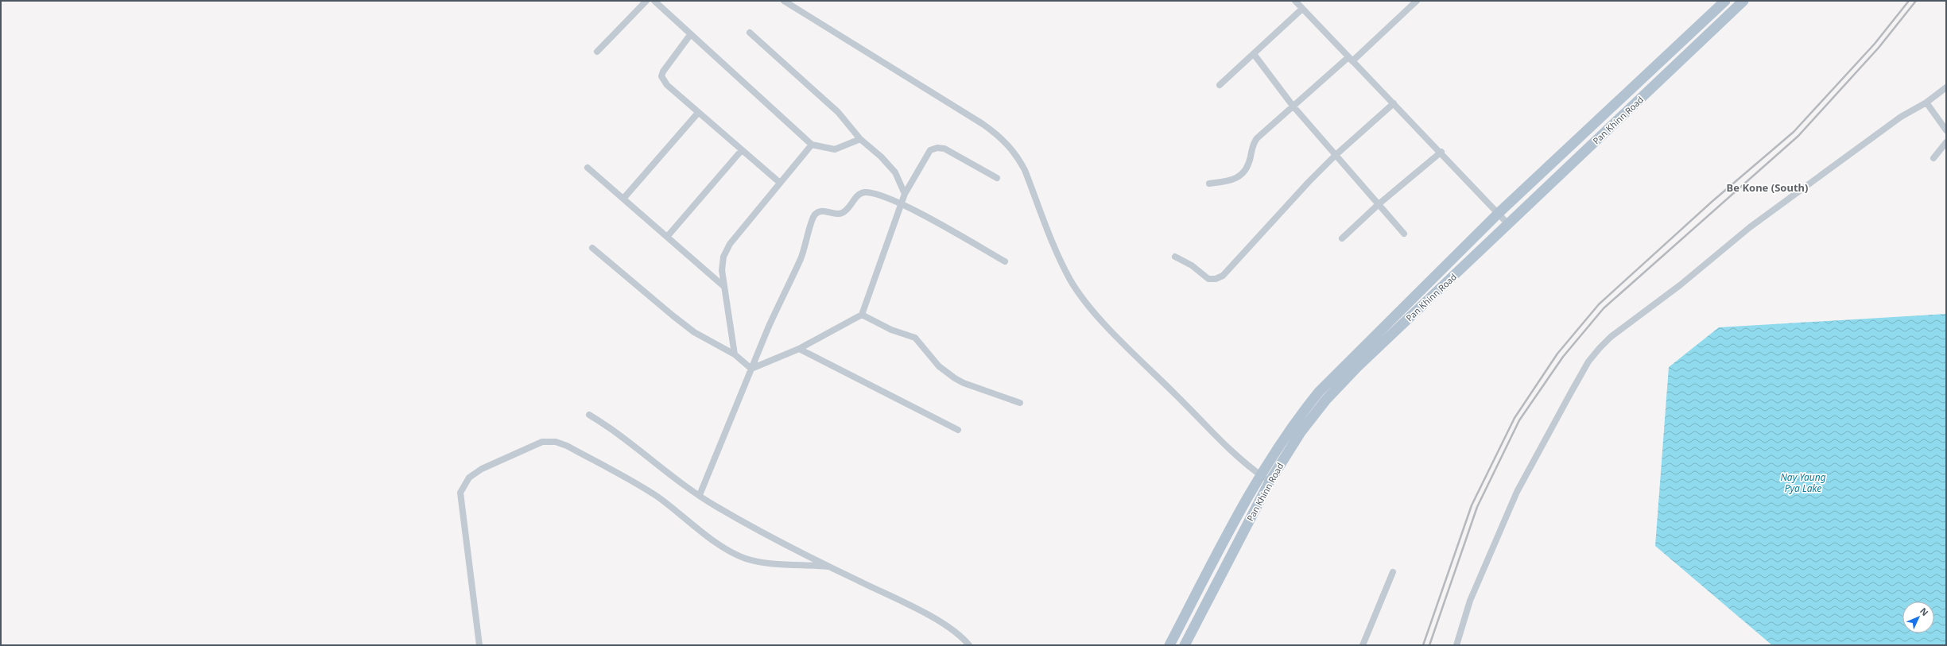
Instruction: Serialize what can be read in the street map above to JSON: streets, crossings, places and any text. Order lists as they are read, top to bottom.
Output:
{
  "streets": {
    "main road": ["Pan Khinn Road"]
  },
  "districts": ["Be Kone (South)"],
  "water": ["Nay Yaung Pya Lake"],
  "north": "top right"
}
